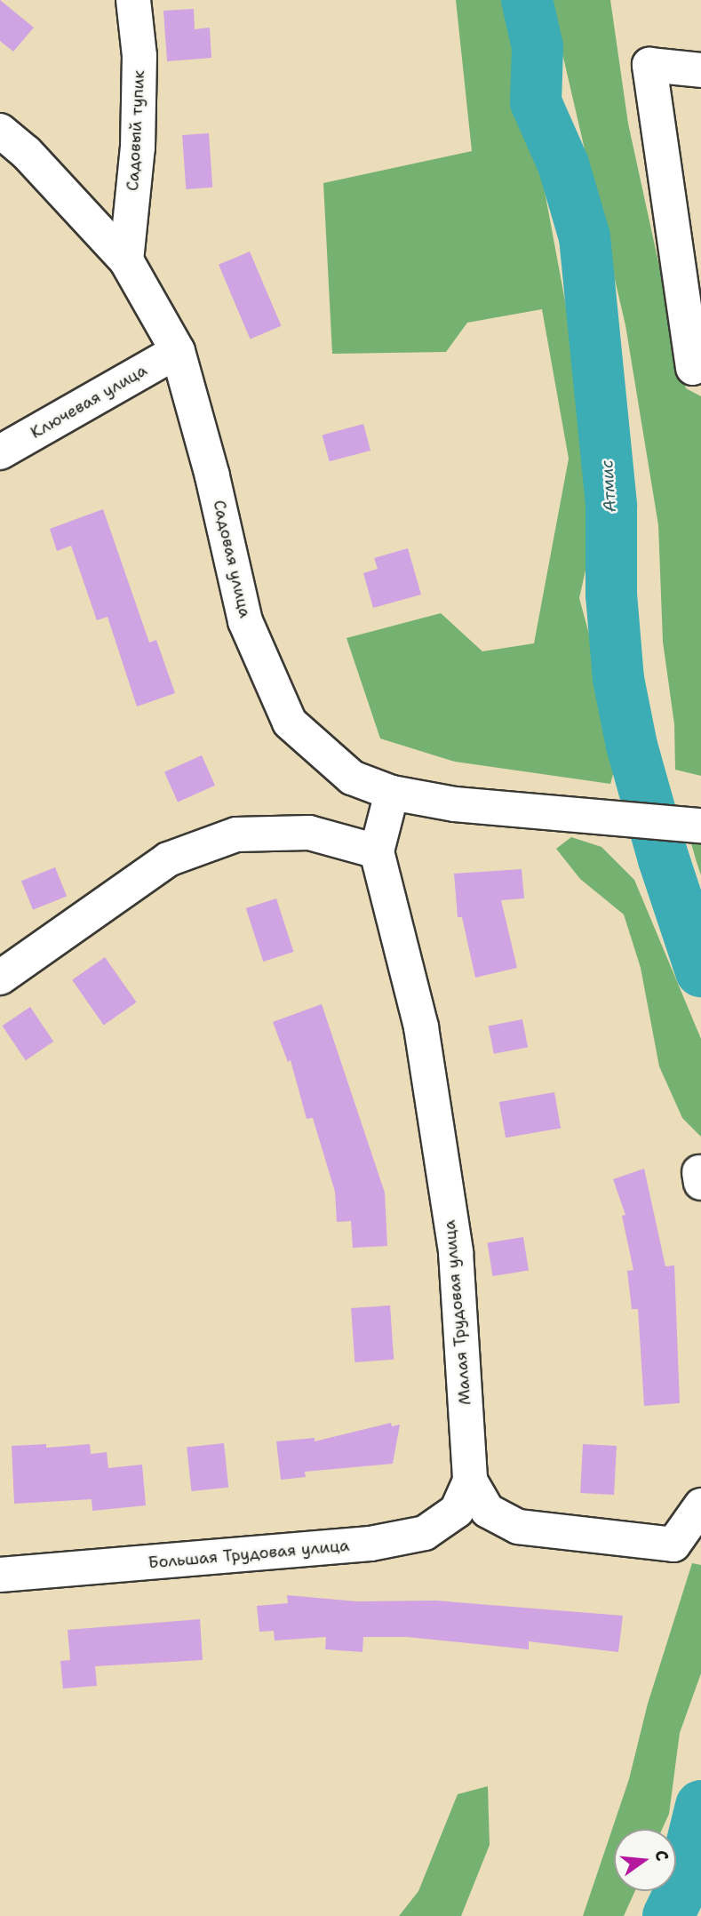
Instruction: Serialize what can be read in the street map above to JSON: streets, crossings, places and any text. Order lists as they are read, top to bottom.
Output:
{
  "streets": {
    "street": [
      "Садовый тупик",
      "Ключевая улица",
      "Садовая улица",
      "Малая Трудовая улица",
      "Большая Трудовая улица"
    ]
  },
  "crossings": [
    ["Садовый тупик", "Садовая улица"],
    ["Ключевая улица", "Садовая улица"],
    ["Малая Трудовая улица", "Большая Трудовая улица"]
  ],
  "water": ["Атмис"],
  "north": "right"
}
